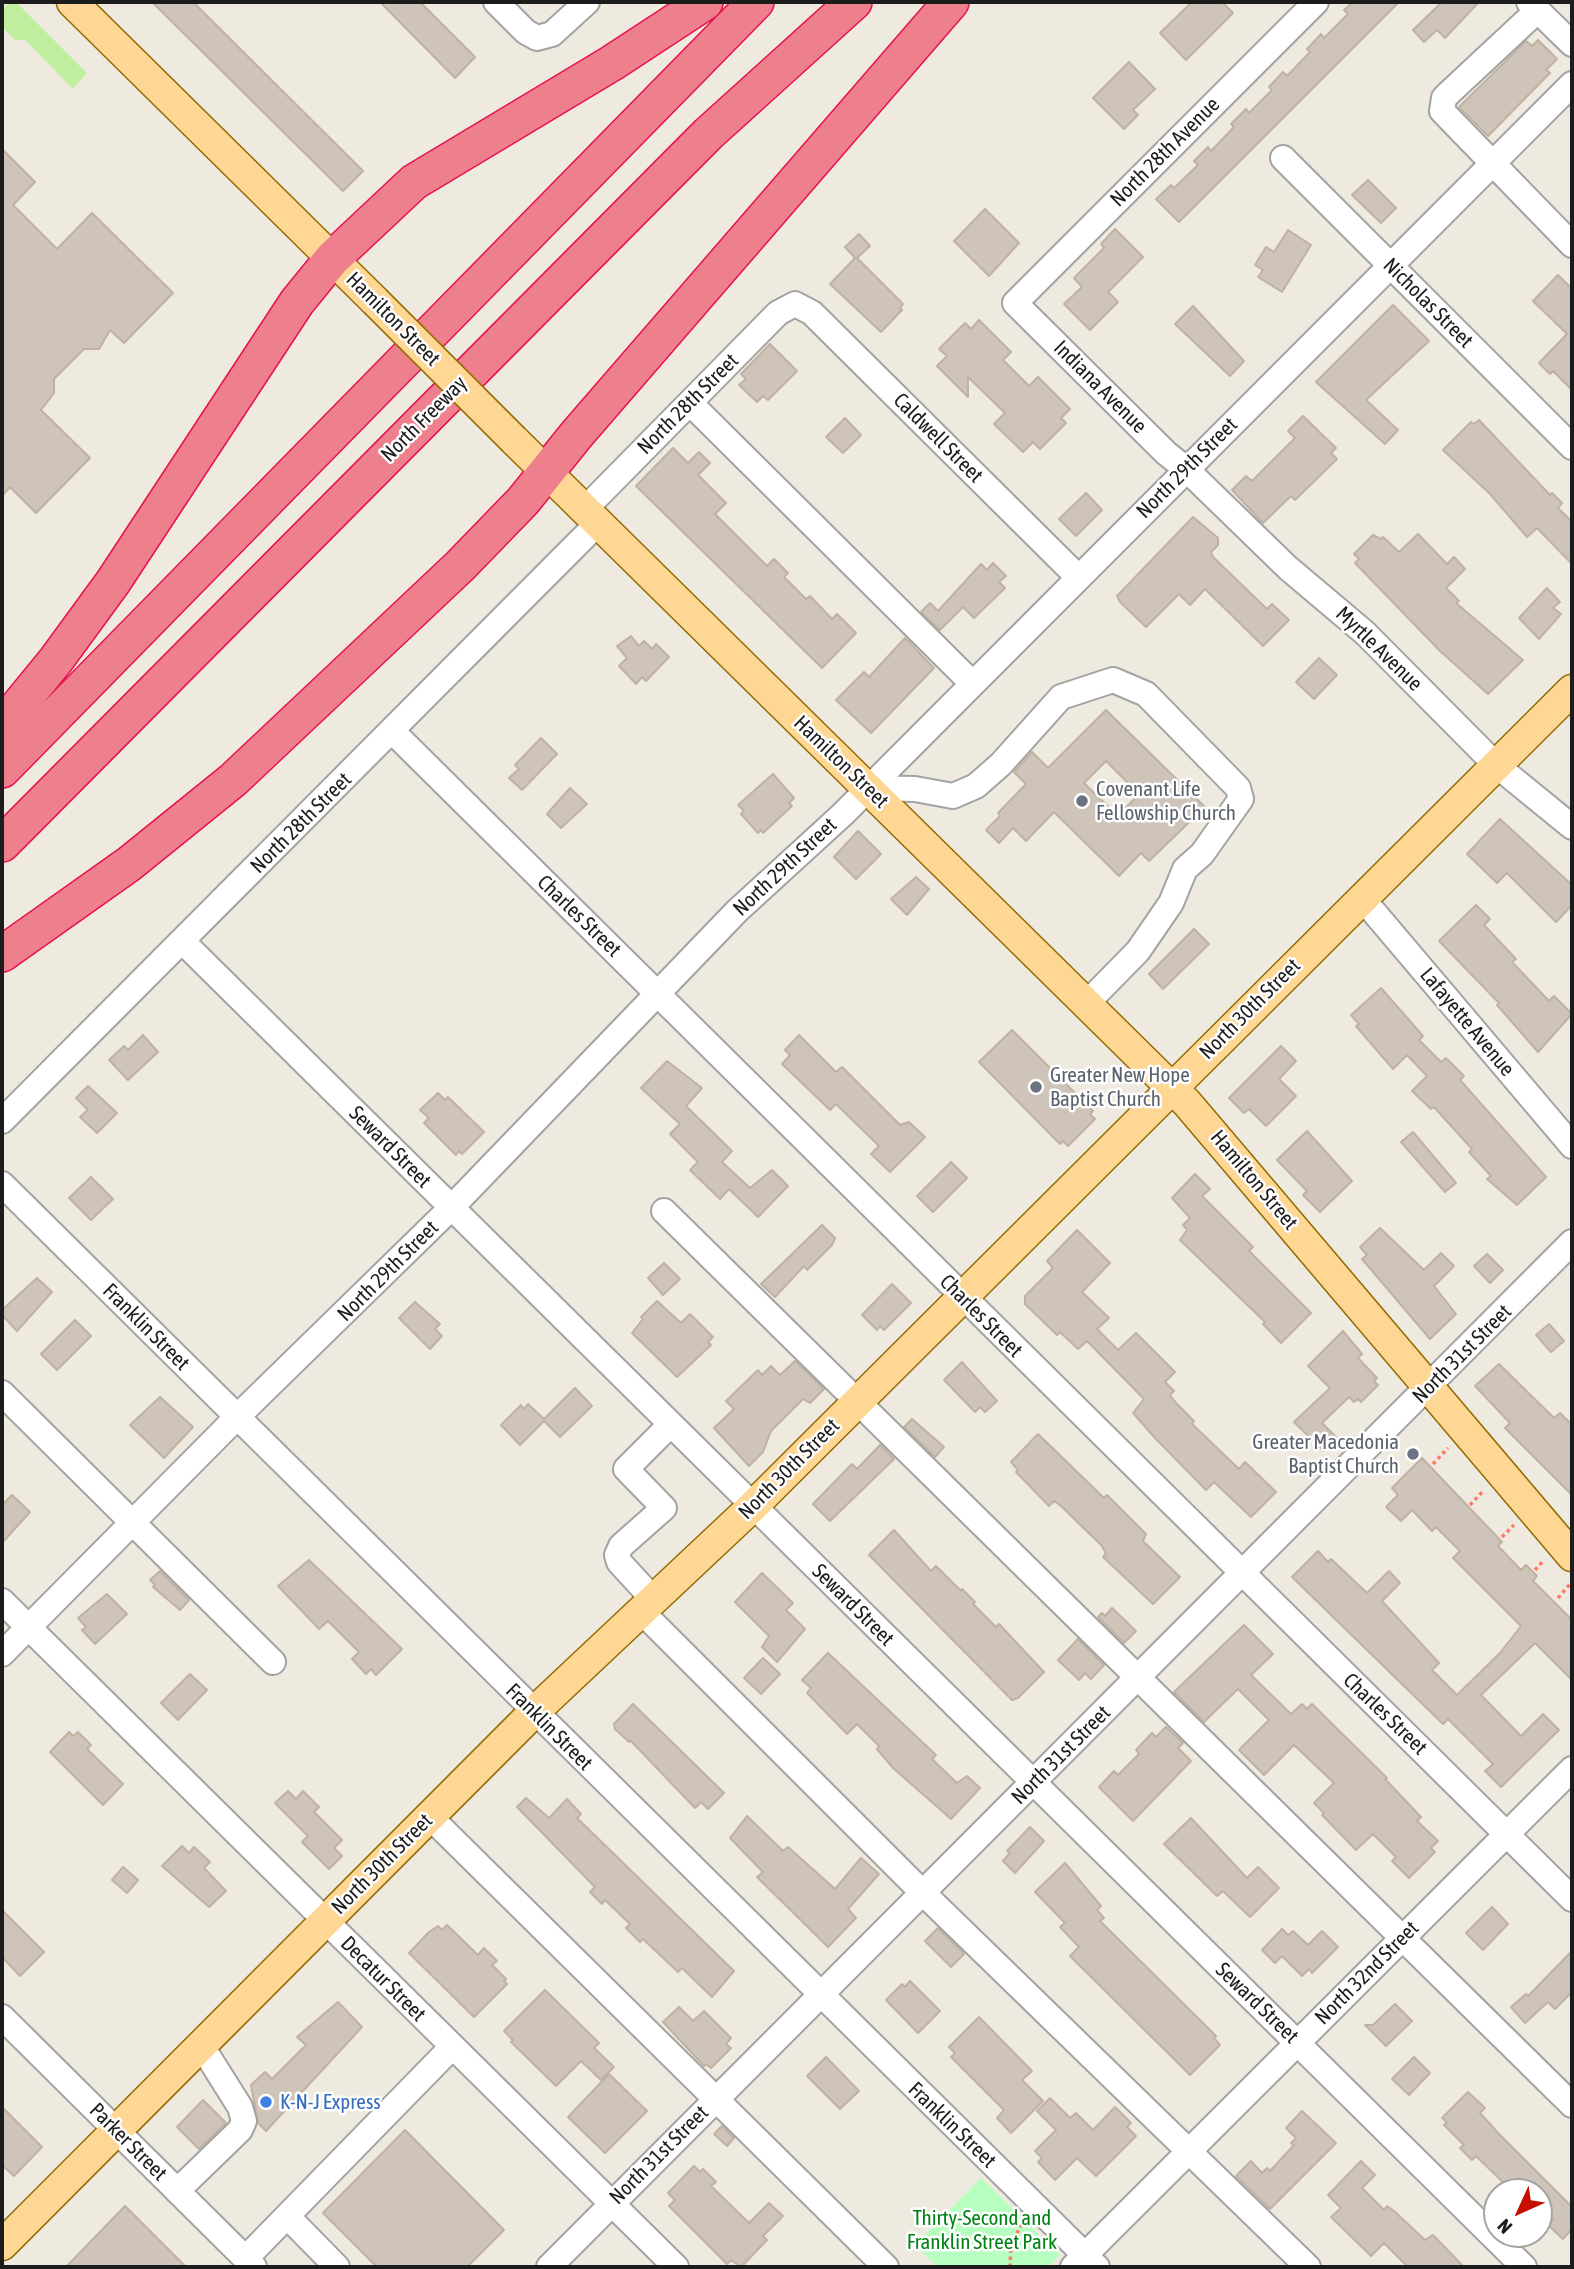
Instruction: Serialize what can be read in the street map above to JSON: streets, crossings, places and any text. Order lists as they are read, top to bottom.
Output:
{
  "streets": {
    "highway": ["North Freeway"],
    "main road": ["Hamilton Street", "North 30th Street"],
    "street": [
      "North 28th Avenue",
      "Nicholas Street",
      "Indiana Avenue",
      "North 28th Street",
      "Caldwell Street",
      "North 29th Street",
      "Myrtle Avenue",
      "Charles Street",
      "Lafayette Avenue",
      "Seward Street",
      "Franklin Street",
      "North 31st Street",
      "North 32nd Street",
      "Decatur Street",
      "Parker Street"
    ]
  },
  "crossings": [
    ["North 28th Avenue", "Indiana Avenue"],
    ["Nicholas Street", "North 29th Street"],
    ["Hamilton Street", "North 28th Street"],
    ["Hamilton Street", "North 29th Street"],
    ["Hamilton Street", "North 30th Street"],
    ["Hamilton Street", "North 31st Street"],
    ["Indiana Avenue", "North 29th Street"],
    ["Indiana Avenue", "Myrtle Avenue"],
    ["North 28th Street", "Caldwell Street"],
    ["North 28th Street", "Charles Street"],
    ["North 28th Street", "Seward Street"],
    ["Caldwell Street", "North 29th Street"],
    ["North 29th Street", "Myrtle Avenue"],
    ["North 29th Street", "Charles Street"],
    ["North 29th Street", "Seward Street"],
    ["North 29th Street", "Franklin Street"],
    ["North 29th Street", "Decatur Street"],
    ["Myrtle Avenue", "North 30th Street"],
    ["Charles Street", "North 30th Street"],
    ["Charles Street", "North 31st Street"],
    ["Charles Street", "North 32nd Street"],
    ["North 30th Street", "Lafayette Avenue"],
    ["North 30th Street", "Seward Street"],
    ["North 30th Street", "Franklin Street"],
    ["North 30th Street", "Decatur Street"],
    ["North 30th Street", "Parker Street"],
    ["Seward Street", "North 31st Street"],
    ["Seward Street", "North 32nd Street"],
    ["Franklin Street", "North 31st Street"],
    ["Franklin Street", "North 32nd Street"],
    ["North 31st Street", "Decatur Street"]
  ],
  "parks": ["Thirty-Second and Franklin Street Park"],
  "places": [
    "Covenant Life Fellowship Church",
    "Greater New Hope Baptist Church",
    "Greater Macedonia Baptist Church",
    "K-N-J Express"
  ],
  "north": "bottom left"
}
